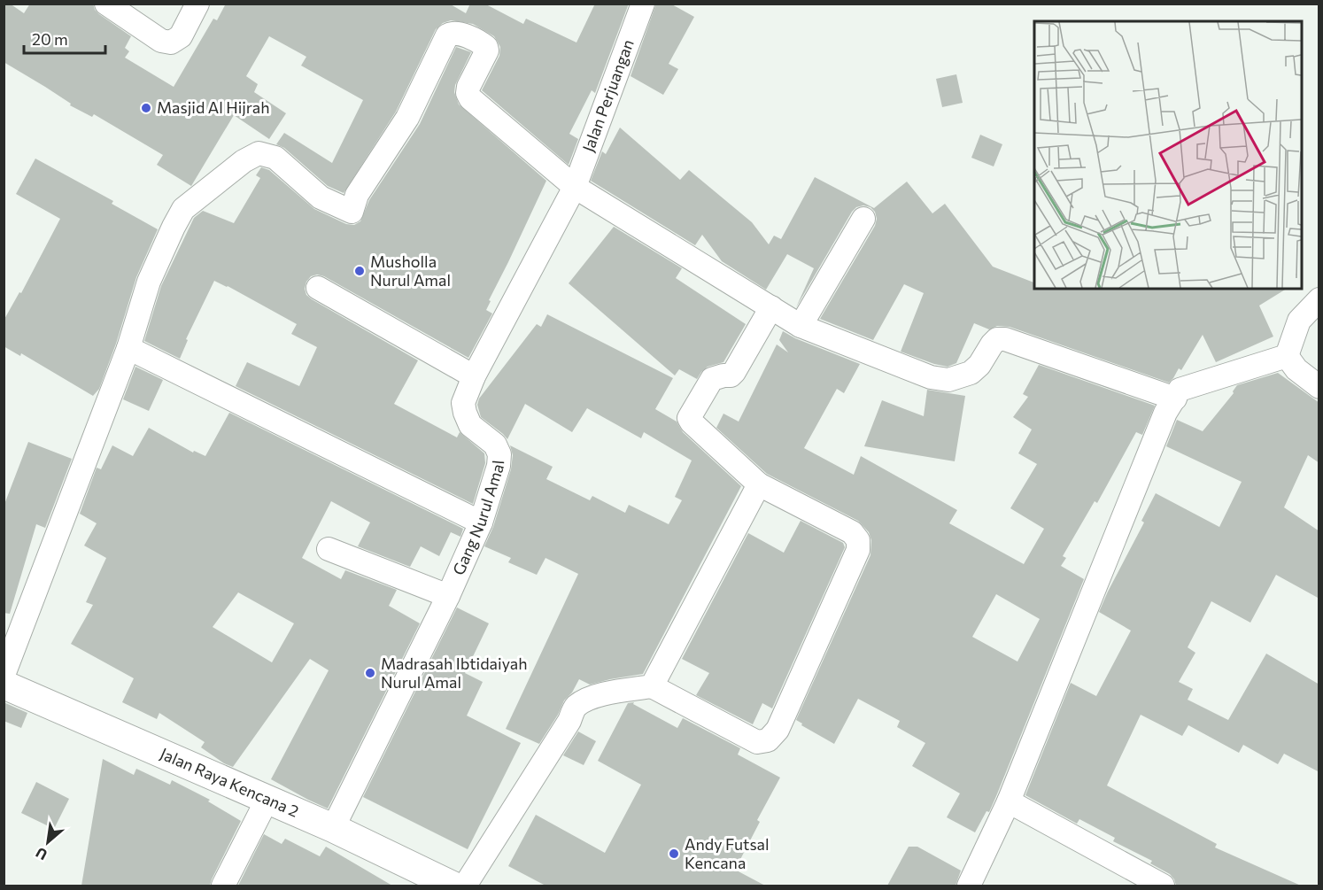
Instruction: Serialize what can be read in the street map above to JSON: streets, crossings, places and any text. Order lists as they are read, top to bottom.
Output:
{
  "streets": {
    "street": ["Jalan Perjuangan", "Gang Nurul Amal", "Jalan Raya Kencana 2"]
  },
  "crossings": [
    ["Jalan Perjuangan", "Gang Nurul Amal"],
    ["Gang Nurul Amal", "Jalan Raya Kencana 2"]
  ],
  "places": [
    "Masjid Al Hijrah",
    "Musholla Nurul Amal",
    "Madrasah Ibtidaiyah Nurul Amal",
    "Andy Futsal Kencana"
  ],
  "scale_bar": "20 m",
  "north": "bottom left"
}
